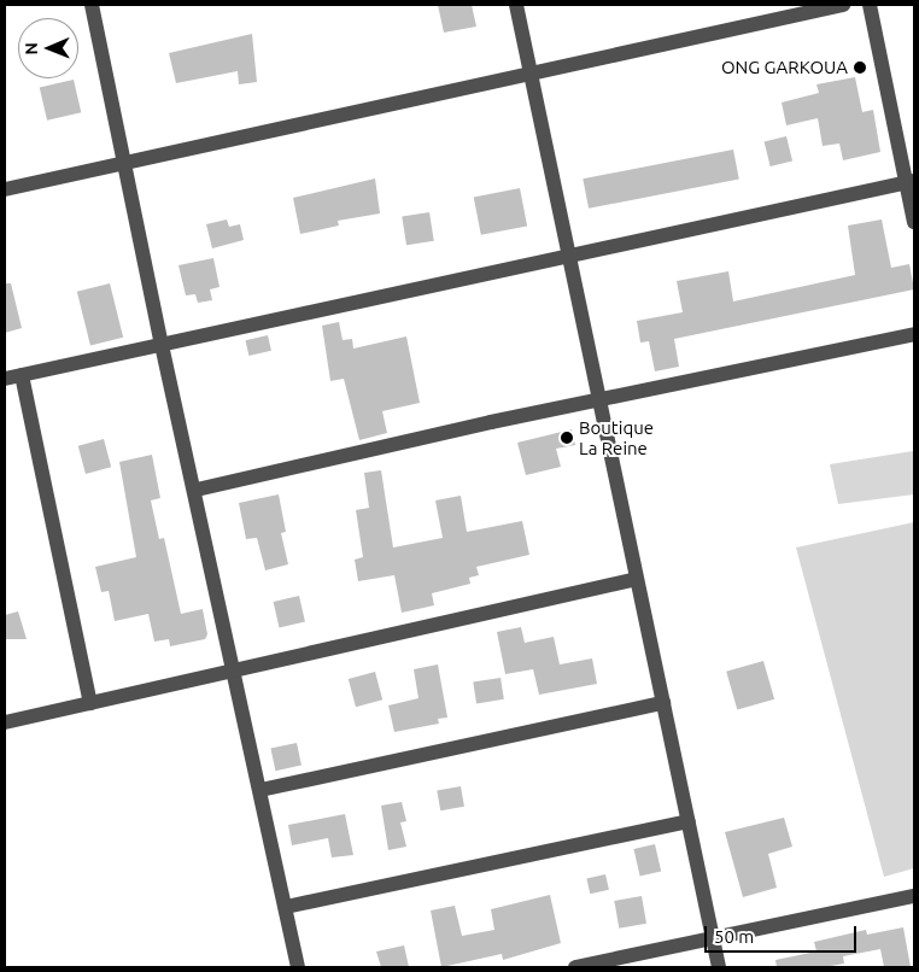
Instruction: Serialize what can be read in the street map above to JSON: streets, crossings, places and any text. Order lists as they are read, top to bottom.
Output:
{
  "places": ["ONG GARKOUA", "Boutique La Reine"],
  "scale_bar": "50 m",
  "north": "left"
}
